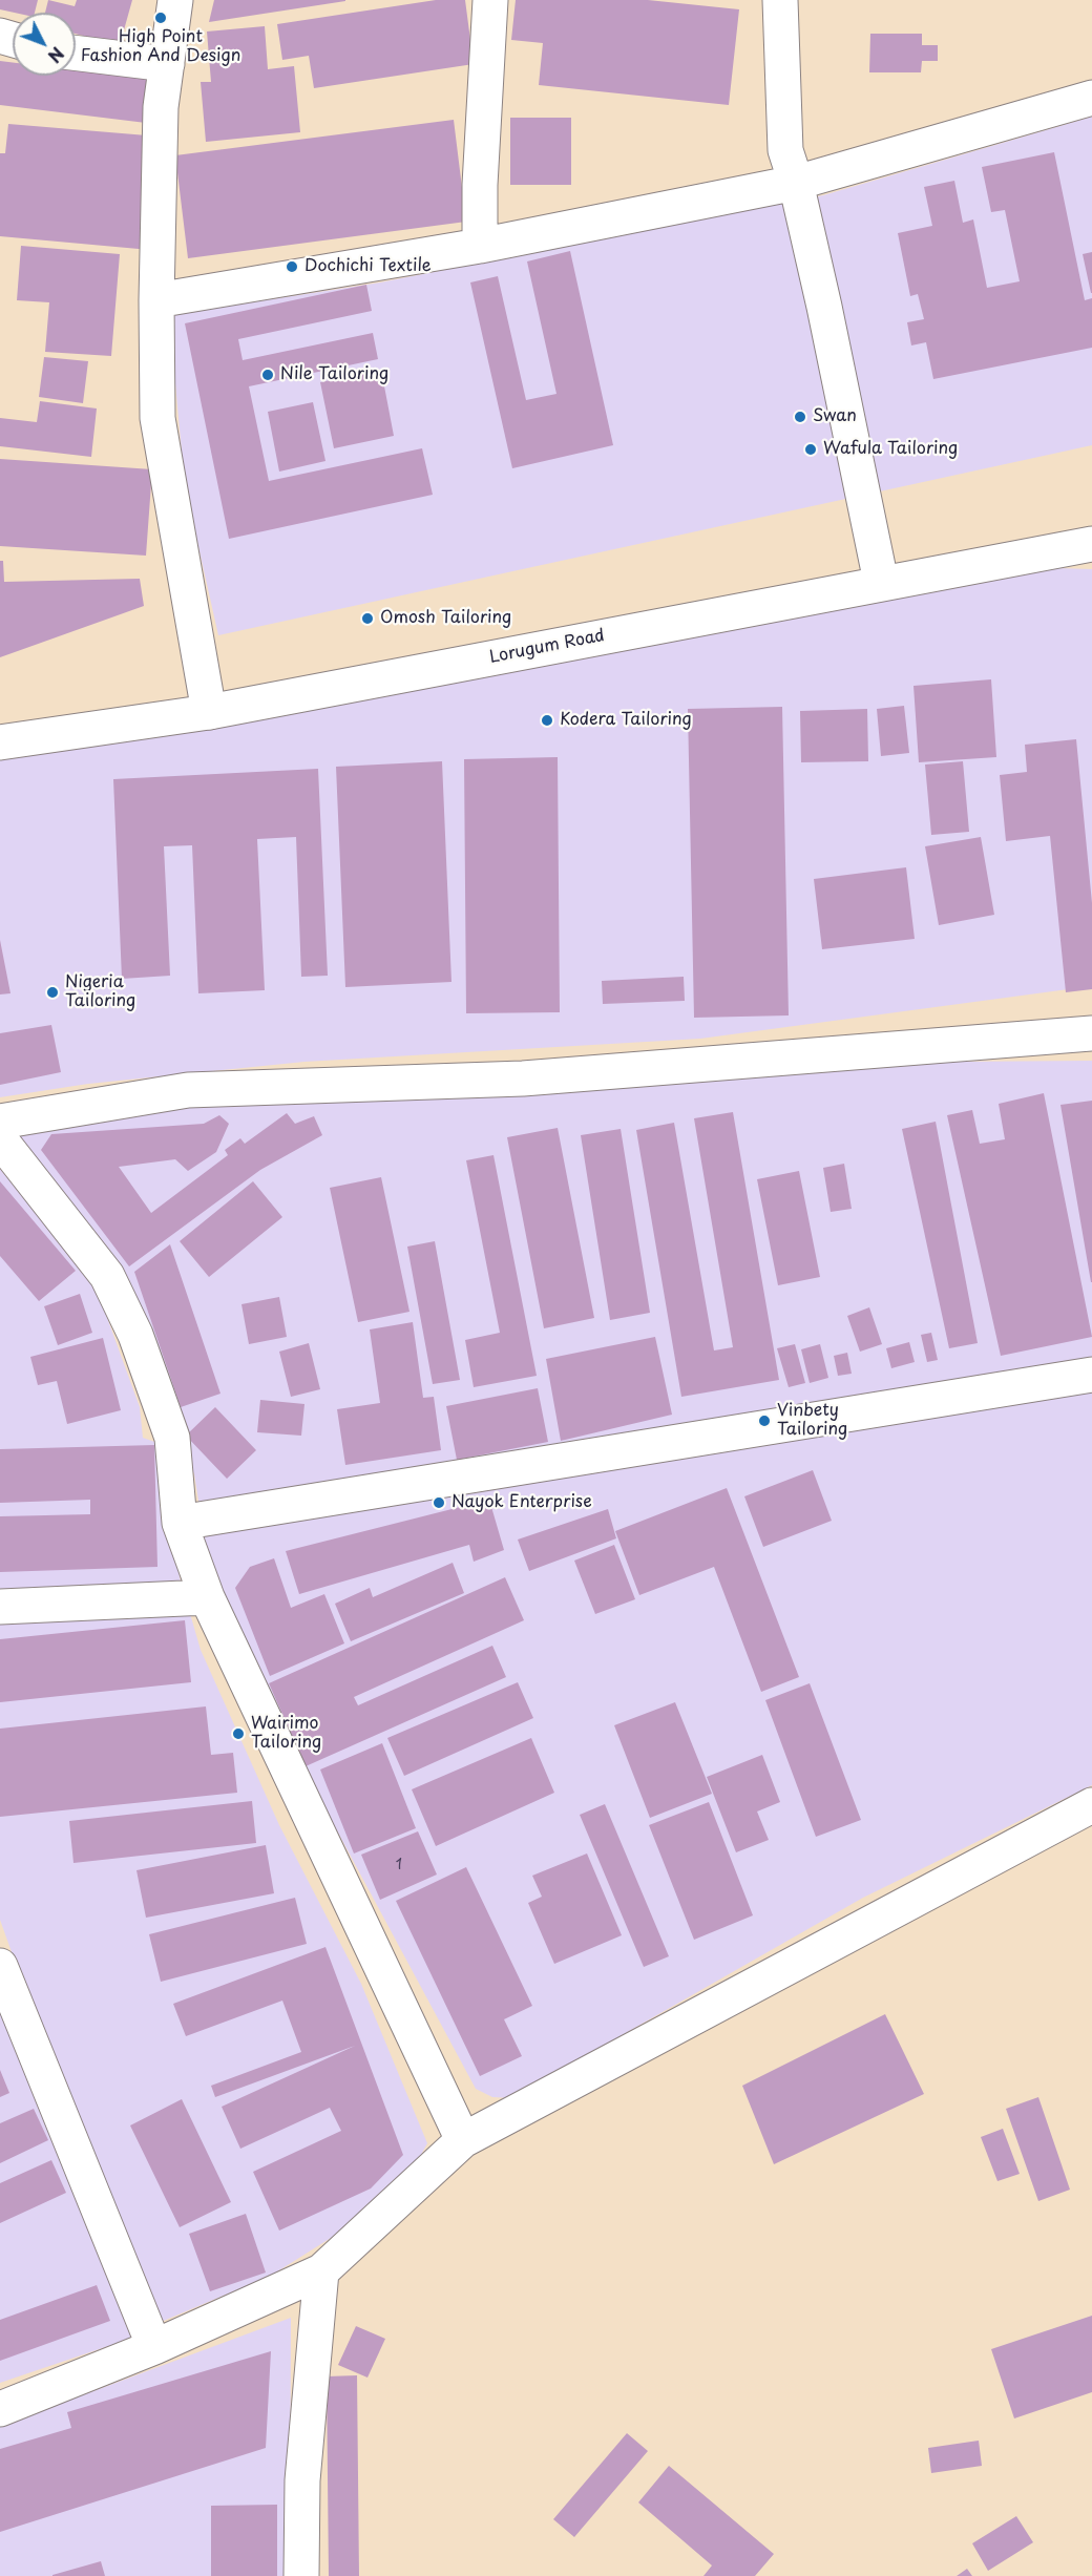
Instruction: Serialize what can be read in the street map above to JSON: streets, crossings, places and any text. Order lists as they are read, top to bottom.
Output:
{
  "streets": {
    "street": ["Lorugum Road"]
  },
  "places": [
    "High Point Fashion And Design",
    "Dochichi Textile",
    "Nile Tailoring",
    "Swan",
    "Wafula Tailoring",
    "Omosh Tailoring",
    "Kodera Tailoring",
    "Nigeria Tailoring",
    "Vinbety Tailoring",
    "Nayok Enterprise",
    "Wairimo Tailoring"
  ],
  "house_numbers": ["1"],
  "north": "bottom right"
}
